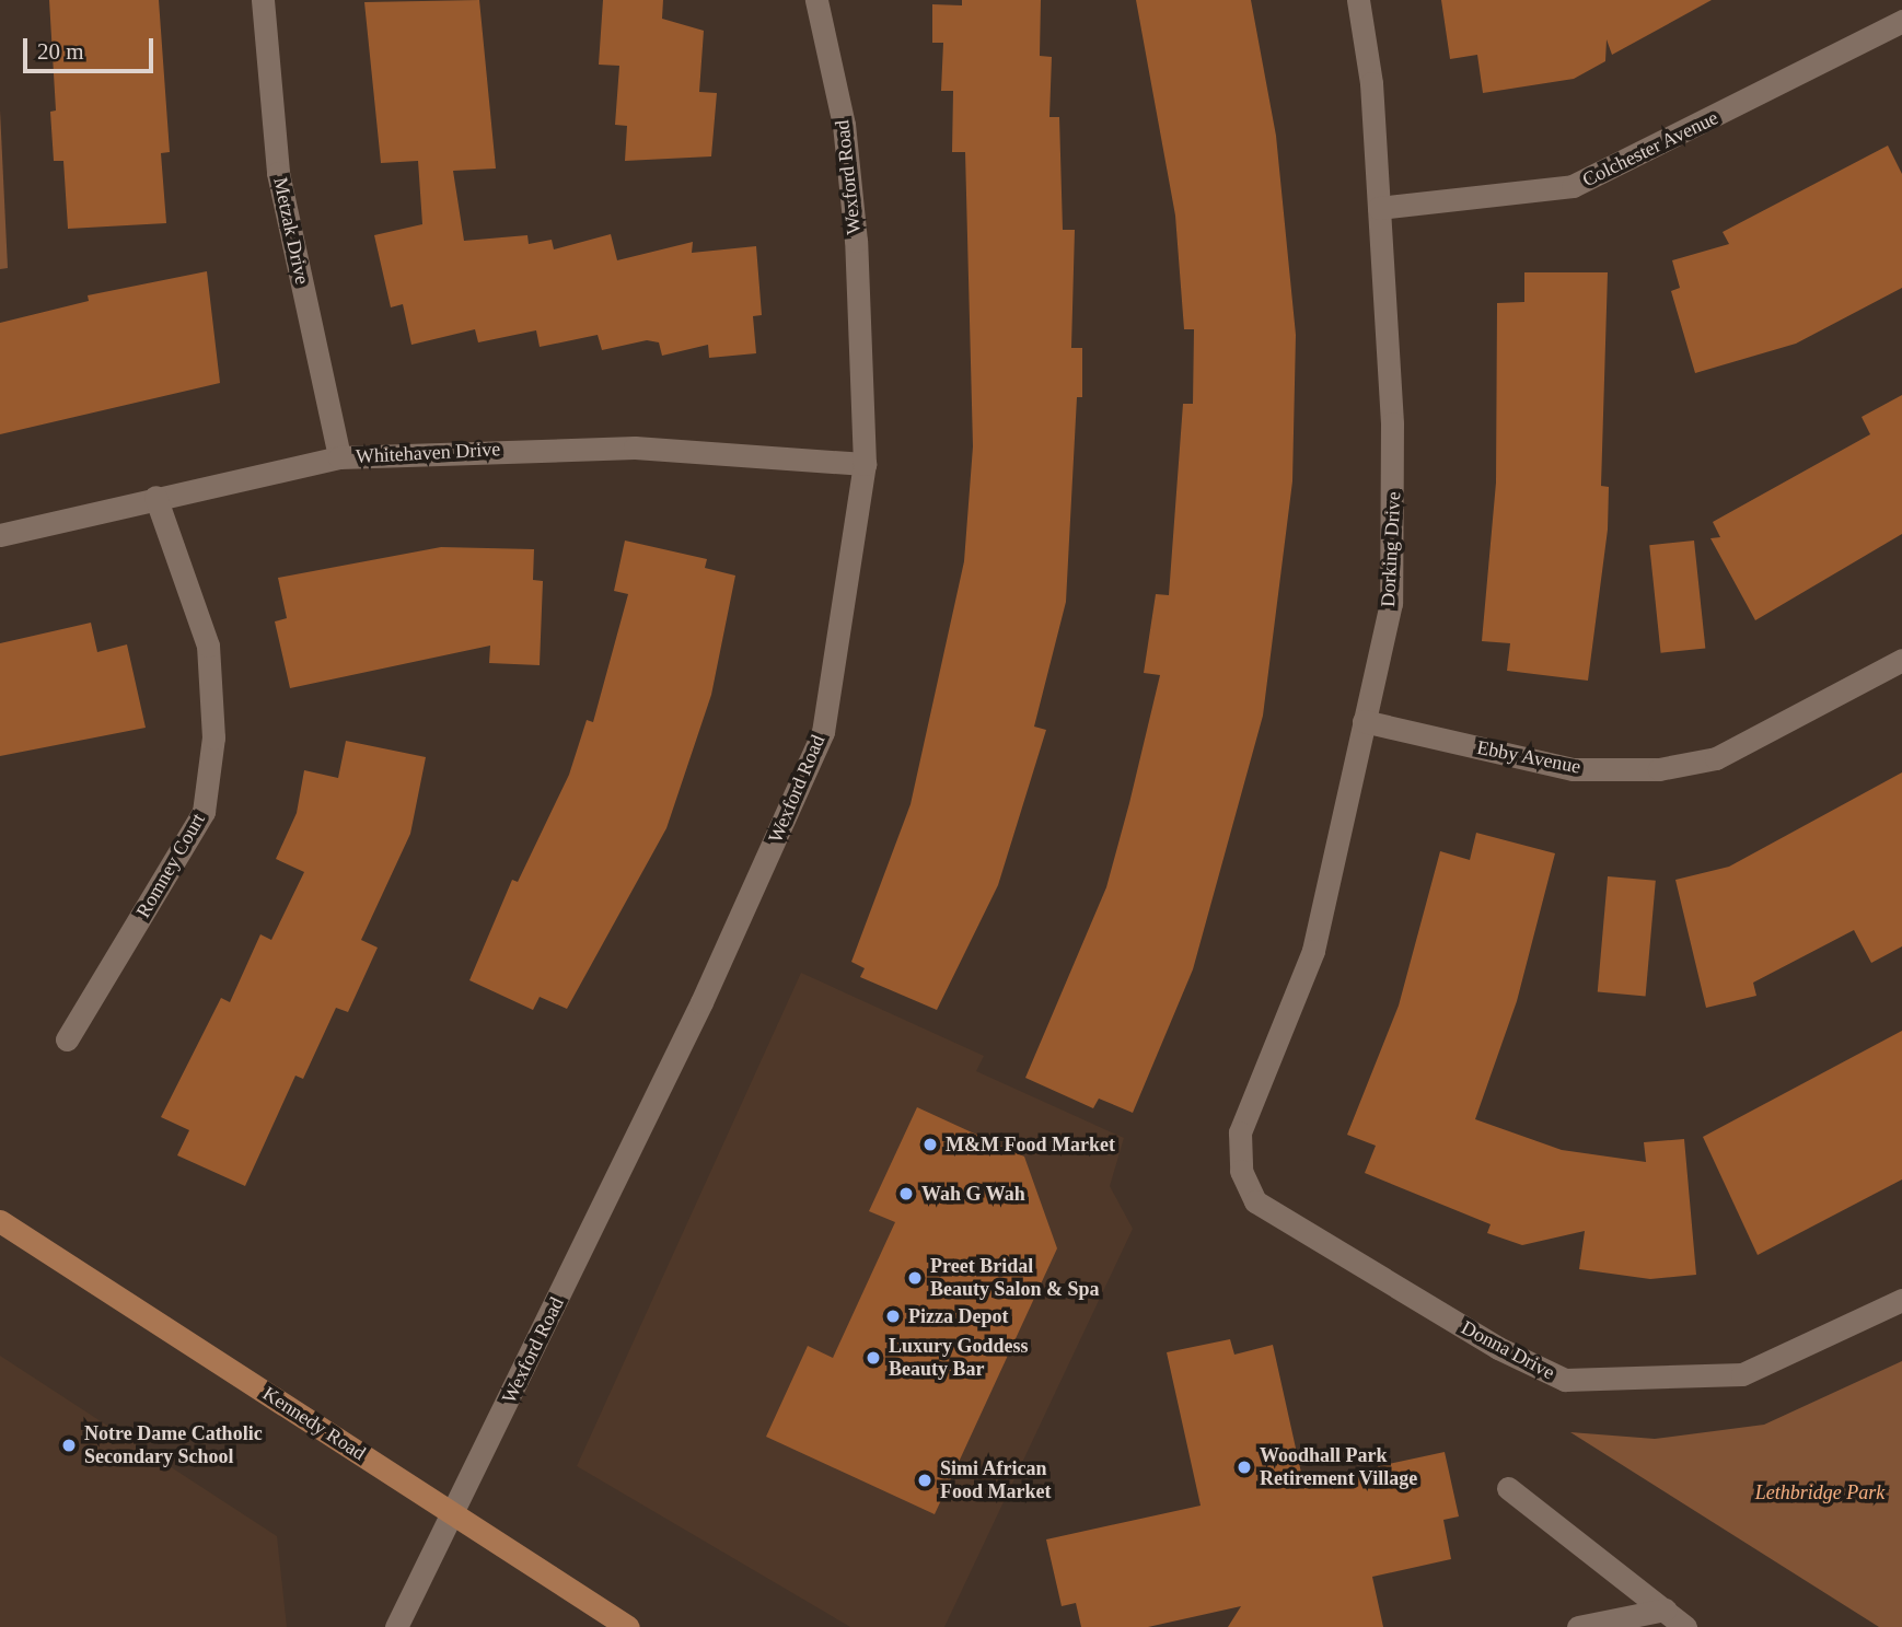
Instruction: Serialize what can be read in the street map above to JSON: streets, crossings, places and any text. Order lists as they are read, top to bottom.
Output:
{
  "streets": {
    "main road": ["Kennedy Road"],
    "street": [
      "Colchester Avenue",
      "Wexford Road",
      "Metzak Drive",
      "Whitehaven Drive",
      "Dorking Drive",
      "Ebby Avenue",
      "Romney Court",
      "Donna Drive"
    ]
  },
  "crossings": [
    ["Colchester Avenue", "Dorking Drive"],
    ["Wexford Road", "Whitehaven Drive"],
    ["Wexford Road", "Kennedy Road"],
    ["Metzak Drive", "Whitehaven Drive"],
    ["Whitehaven Drive", "Romney Court"],
    ["Dorking Drive", "Ebby Avenue"],
    ["Dorking Drive", "Donna Drive"]
  ],
  "parks": ["Lethbridge Park"],
  "places": [
    "M&M Food Market",
    "Wah G Wah",
    "Preet Bridal Beauty Salon & Spa",
    "Pizza Depot",
    "Luxury Goddess Beauty Bar",
    "Notre Dame Catholic Secondary School",
    "Woodhall Park Retirement Village",
    "Simi African Food Market"
  ],
  "scale_bar": "20 m"
}
